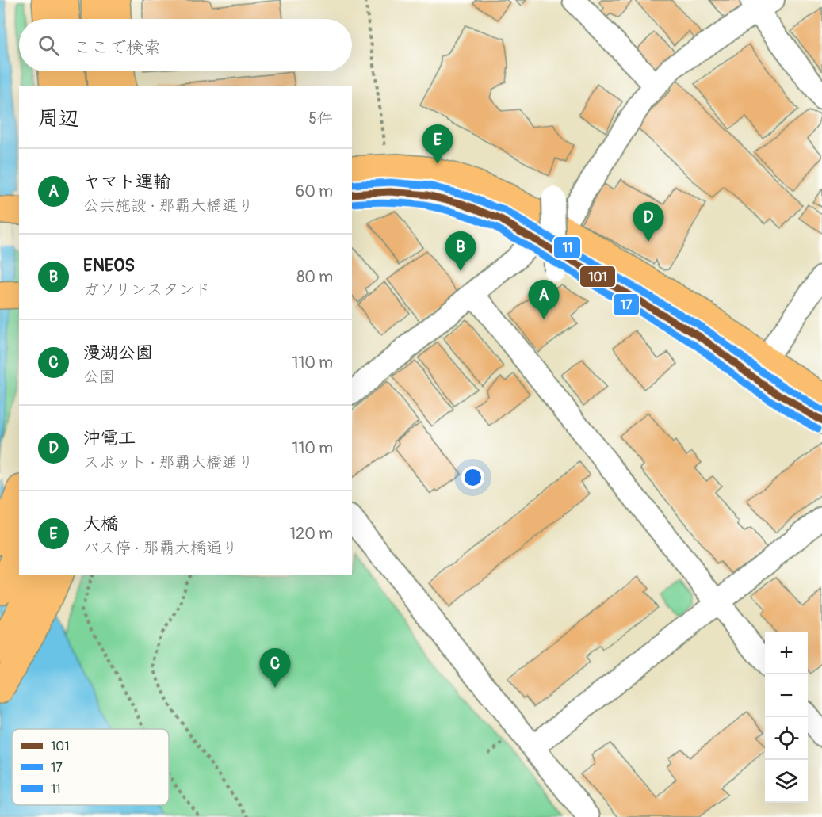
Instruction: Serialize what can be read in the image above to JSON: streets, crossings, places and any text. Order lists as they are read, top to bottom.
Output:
{
  "lines": ["transit line 11", "transit line 101", "transit line 17"],
  "legend": ["101", "17", "11"],
  "page": {
    "search": "ここで検索",
    "heading": ["周辺", "5件"],
    "pins": [
      "E",
      "D",
      "B",
      "A",
      "C"
    ],
    "list": [
      {
        "mark": "A",
        "name": "ヤマト運輸",
        "note": "公共施設 · 那覇大橋通り",
        "value": "60 m"
      },
      {
        "mark": "B",
        "name": "ENEOS",
        "note": "ガソリンスタンド",
        "value": "80 m"
      },
      {
        "mark": "C",
        "name": "漫湖公園",
        "note": "公園",
        "value": "110 m"
      },
      {
        "mark": "D",
        "name": "沖電工",
        "note": "スポット · 那覇大橋通り",
        "value": "110 m"
      },
      {
        "mark": "E",
        "name": "大橋",
        "note": "バス停 · 那覇大橋通り",
        "value": "120 m"
      }
    ],
    "map_buttons": ["+", "−"]
  }
}
